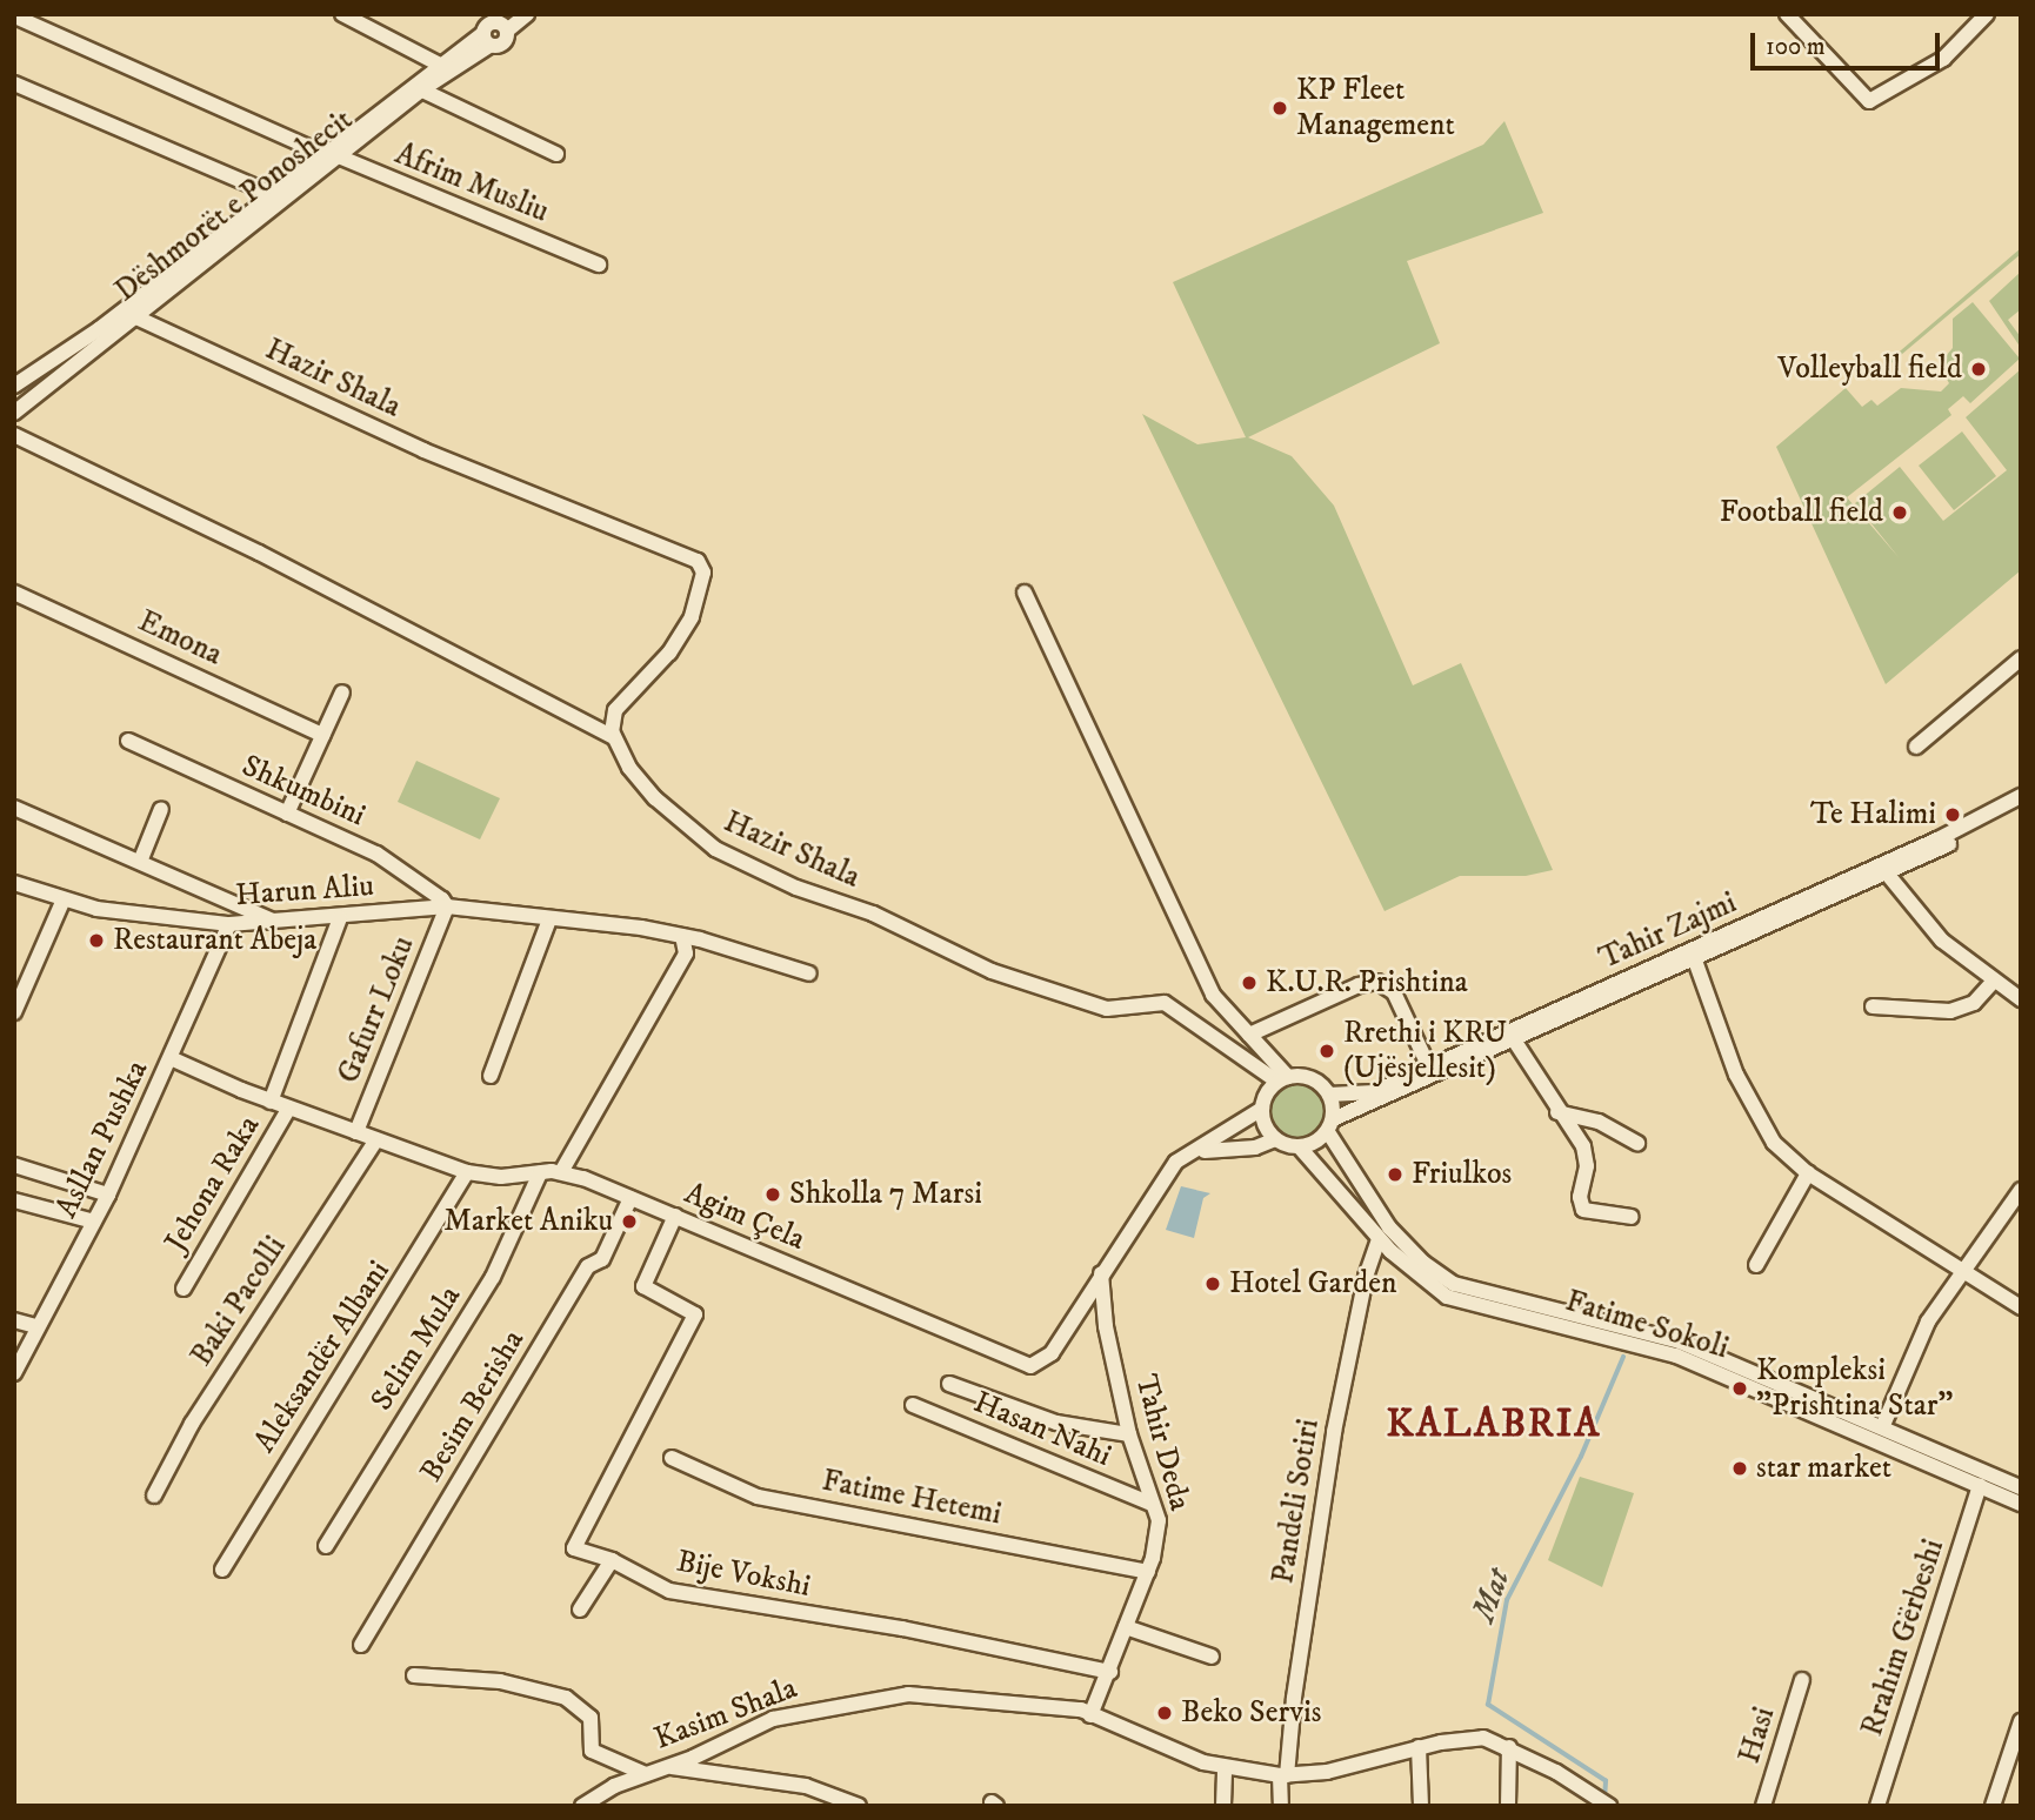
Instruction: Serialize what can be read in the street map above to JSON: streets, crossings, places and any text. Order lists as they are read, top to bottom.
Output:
{
  "streets": {
    "street": [
      "Afrim Musliu",
      "Dëshmorët e Ponoshecit",
      "Hazir Shala",
      "Emona",
      "Shkumbini",
      "Harun Aliu",
      "Tahir Zajmi",
      "Gafurr Loku",
      "Asllan Pushka",
      "Jehona Raka",
      "Agim Çela",
      "Baki Pacolli",
      "Fatime Sokoli",
      "Selim Mula",
      "Aleksandër Albani",
      "Besim Berisha",
      "Hasan Nahi",
      "Tahir Deda",
      "Fatime Hetemi",
      "Pandeli Sotiri",
      "Bije Vokshi",
      "Rrahim Gërbeshi",
      "Kasim Shala",
      "Hasi"
    ]
  },
  "crossings": [
    ["Afrim Musliu", "Dëshmorët e Ponoshecit"],
    ["Dëshmorët e Ponoshecit", "Hazir Shala"],
    ["Hazir Shala", "Tahir Zajmi"],
    ["Hazir Shala", "Agim Çela"],
    ["Hazir Shala", "Fatime Sokoli"],
    ["Shkumbini", "Harun Aliu"],
    ["Shkumbini", "Gafurr Loku"],
    ["Harun Aliu", "Gafurr Loku"],
    ["Harun Aliu", "Asllan Pushka"],
    ["Tahir Zajmi", "Agim Çela"],
    ["Tahir Zajmi", "Fatime Sokoli"],
    ["Gafurr Loku", "Agim Çela"],
    ["Asllan Pushka", "Agim Çela"],
    ["Jehona Raka", "Agim Çela"],
    ["Agim Çela", "Baki Pacolli"],
    ["Agim Çela", "Fatime Sokoli"],
    ["Agim Çela", "Selim Mula"],
    ["Agim Çela", "Aleksandër Albani"],
    ["Agim Çela", "Besim Berisha"],
    ["Agim Çela", "Tahir Deda"],
    ["Agim Çela", "Bije Vokshi"],
    ["Fatime Sokoli", "Pandeli Sotiri"],
    ["Fatime Sokoli", "Rrahim Gërbeshi"],
    ["Hasan Nahi", "Tahir Deda"],
    ["Tahir Deda", "Fatime Hetemi"],
    ["Tahir Deda", "Bije Vokshi"],
    ["Tahir Deda", "Kasim Shala"],
    ["Pandeli Sotiri", "Kasim Shala"]
  ],
  "districts": ["KALABRIA"],
  "water": ["Mat"],
  "places": [
    "KP Fleet Management",
    "Volleyball field",
    "Football field",
    "Te Halimi",
    "Restaurant Abeja",
    "K.U.R. Prishtina",
    "Rrethi i KRU (Ujësjellesit)",
    "Friulkos",
    "Shkolla 7 Marsi",
    "Market Aniku",
    "Hotel Garden",
    "Kompleksi \"Prishtina Star\"",
    "star market",
    "Beko Servis"
  ],
  "scale_bar": "100 m"
}
